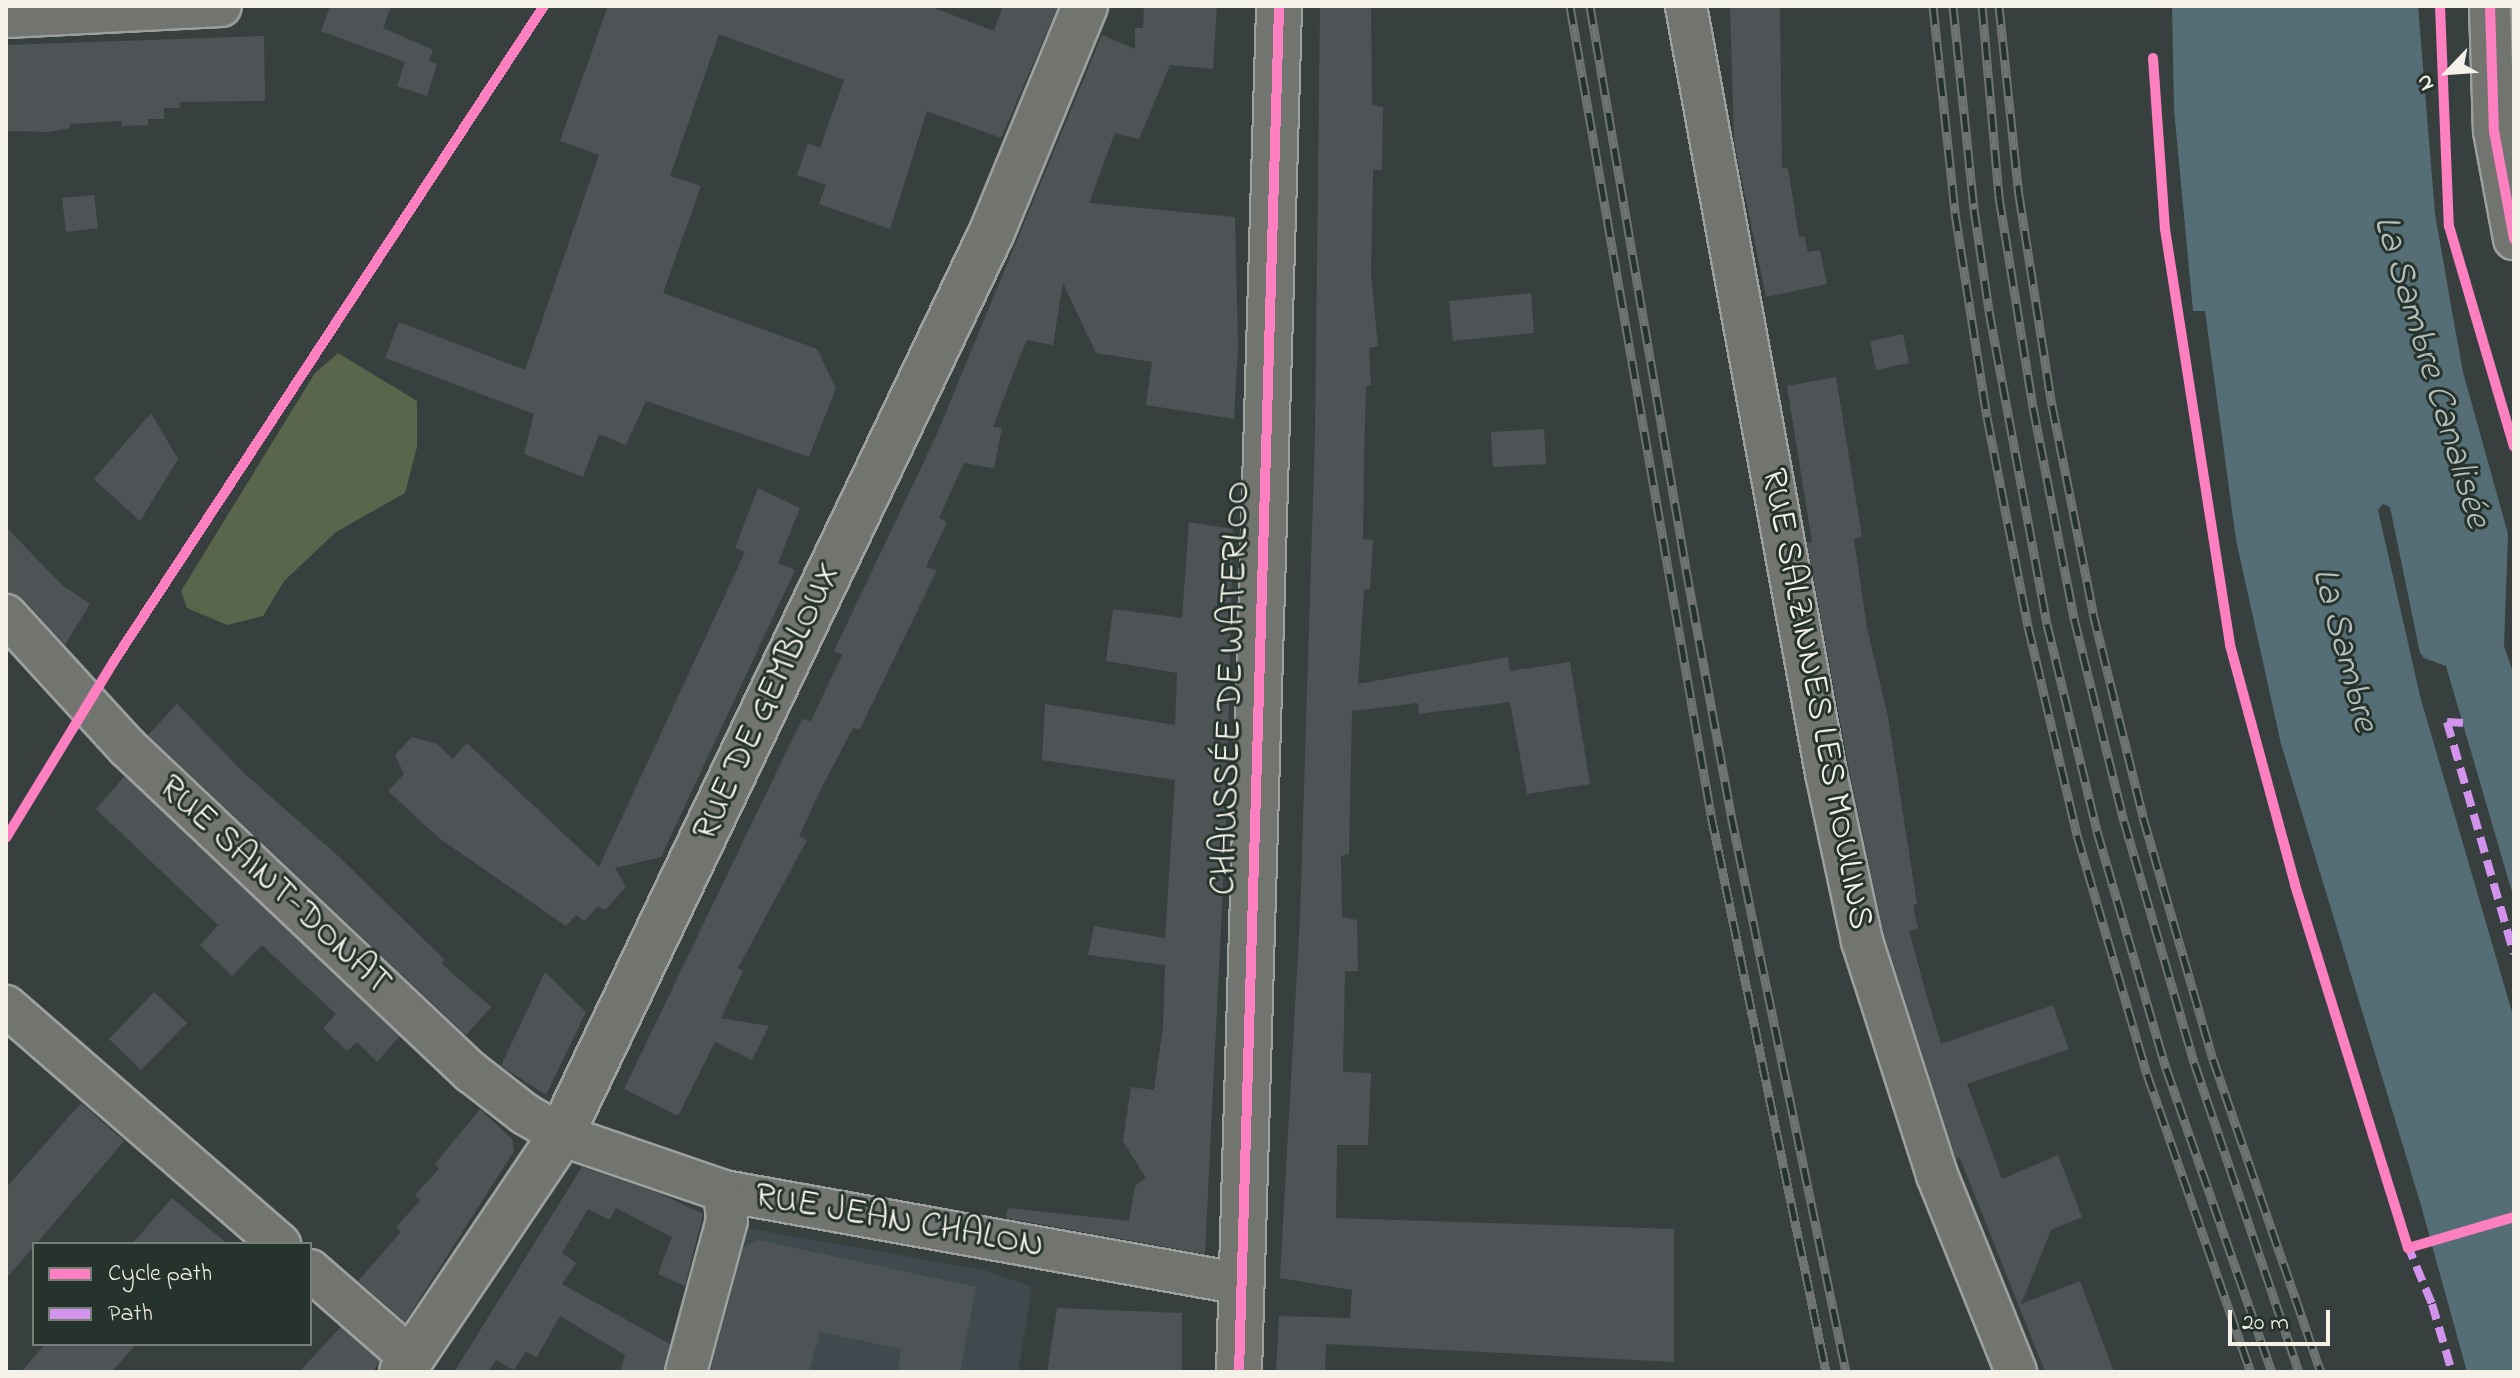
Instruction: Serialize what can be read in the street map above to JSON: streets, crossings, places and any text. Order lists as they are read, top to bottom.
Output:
{
  "streets": {
    "main road": ["CHAUSSÉE DE WATERLOO", "RUE DE GEMBLOUX"],
    "street": ["RUE SALZINNES LES MOULINS", "RUE SAINT-DONAT", "RUE JEAN CHALON"]
  },
  "crossings": [
    ["CHAUSSÉE DE WATERLOO", "RUE JEAN CHALON"],
    ["RUE DE GEMBLOUX", "RUE SAINT-DONAT"],
    ["RUE DE GEMBLOUX", "RUE JEAN CHALON"],
    ["RUE SAINT-DONAT", "RUE JEAN CHALON"]
  ],
  "water": ["La Sambre Canalisée", "La Sambre"],
  "legend": ["Cycle path", "Path"],
  "scale_bar": "20 m",
  "north": "bottom left"
}
